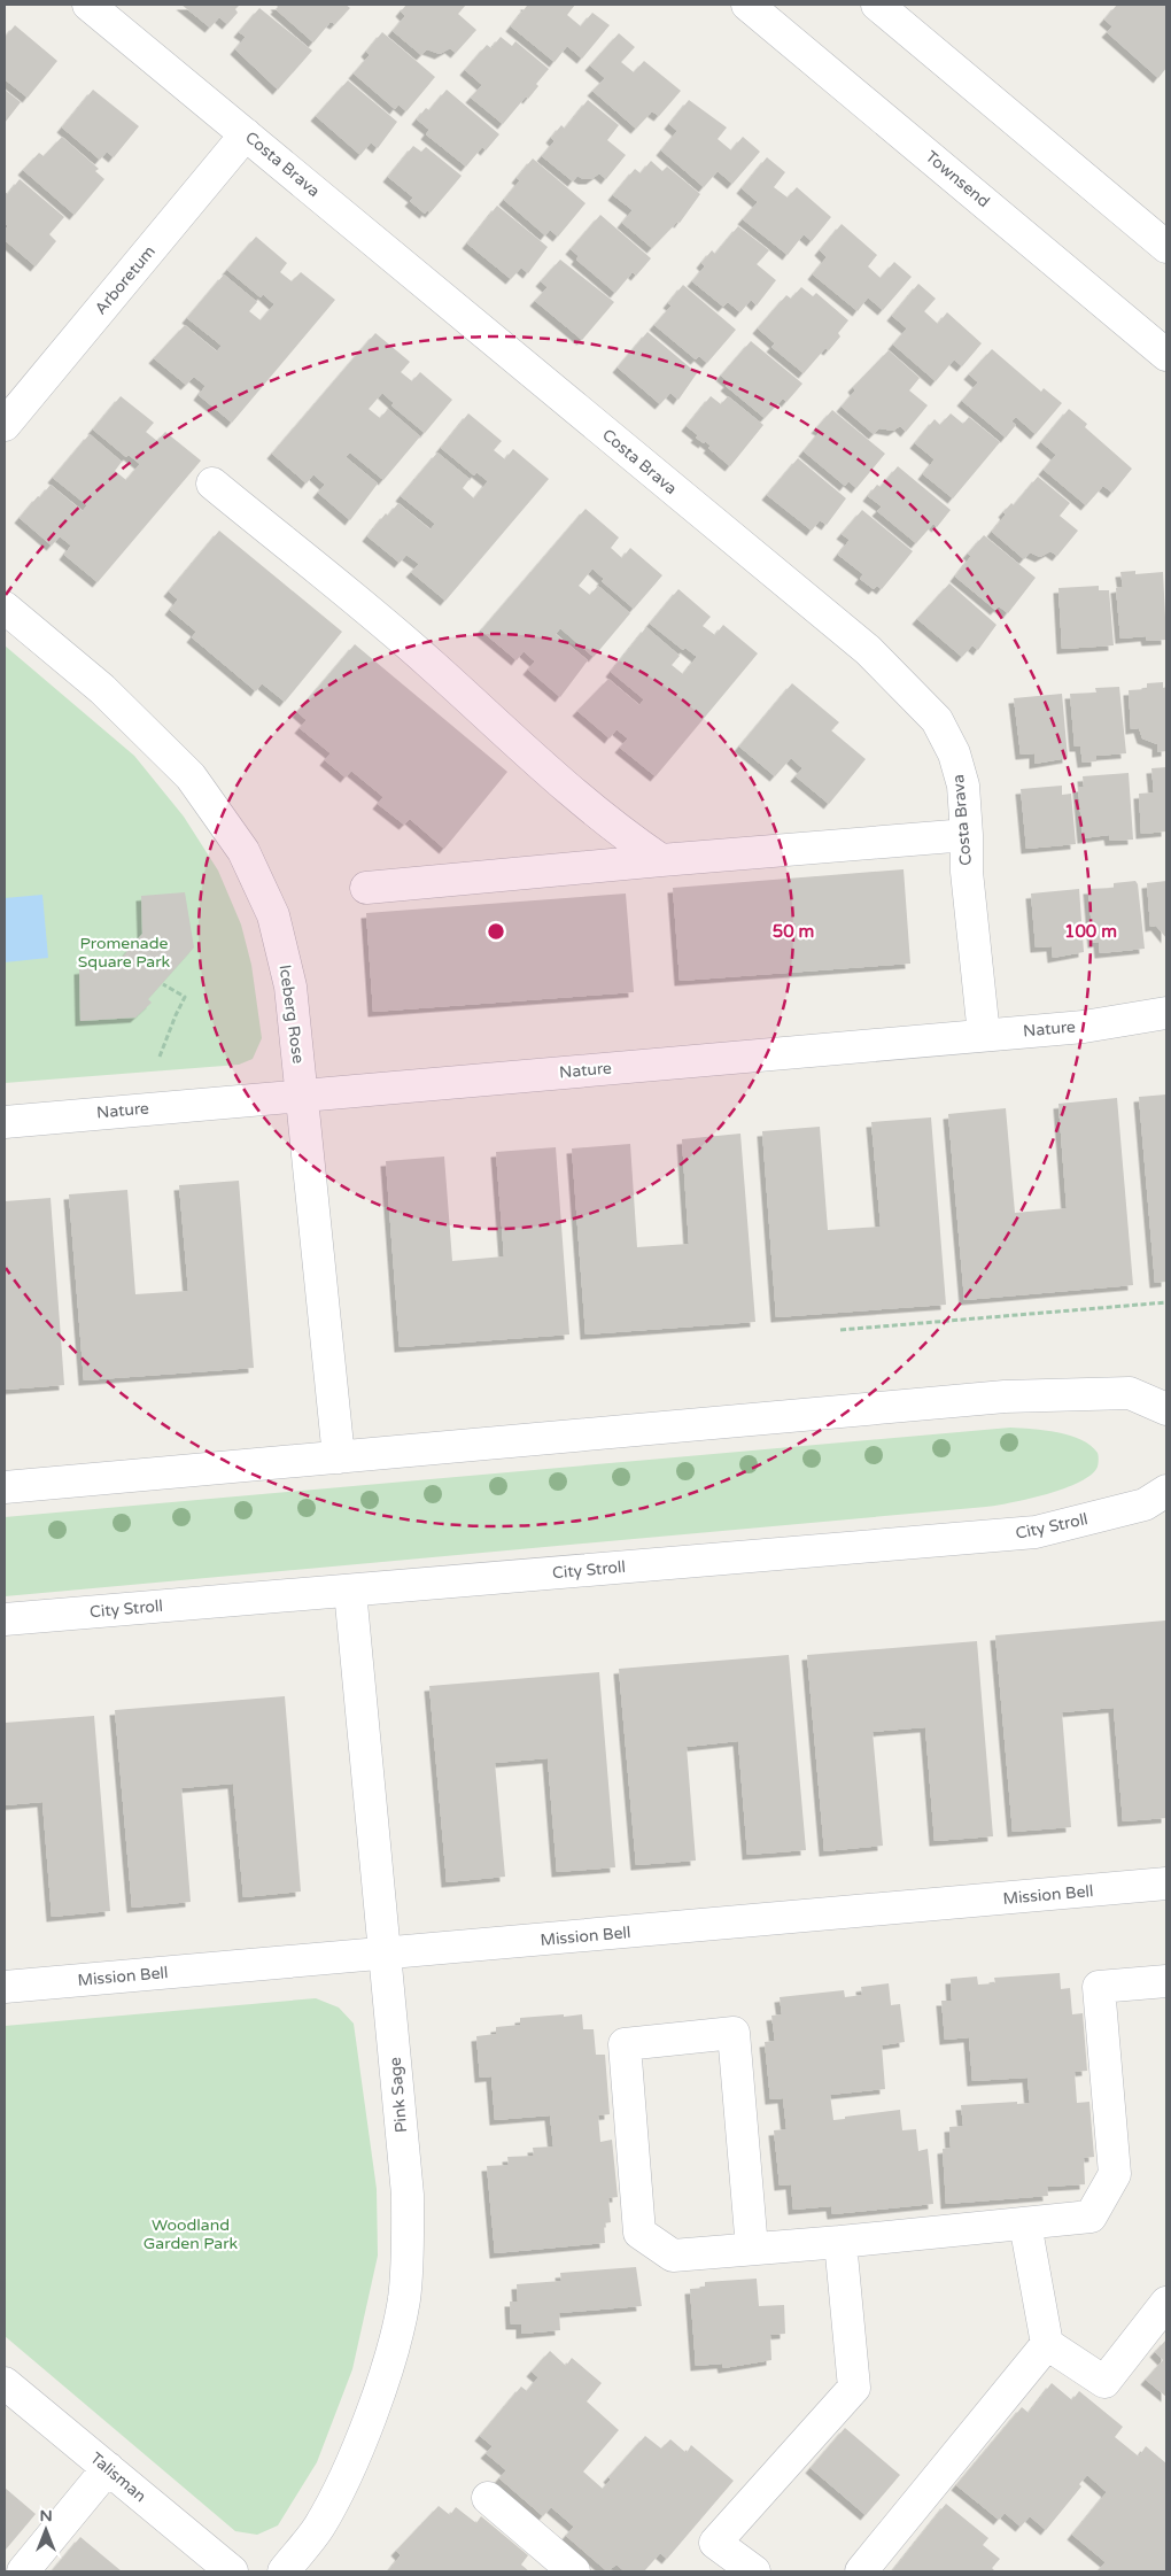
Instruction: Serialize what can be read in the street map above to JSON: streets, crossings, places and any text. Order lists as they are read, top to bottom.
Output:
{
  "streets": {
    "street": [
      "Costa Brava",
      "Townsend",
      "Arboretum",
      "Iceberg Rose",
      "Nature",
      "City Stroll",
      "Mission Bell",
      "Pink Sage",
      "Talisman"
    ]
  },
  "crossings": [
    ["Costa Brava", "Arboretum"],
    ["Costa Brava", "Nature"],
    ["Iceberg Rose", "Nature"],
    ["City Stroll", "Pink Sage"],
    ["Mission Bell", "Pink Sage"]
  ],
  "parks": ["Promenade Square Park", "Woodland Garden Park"],
  "north": "top",
  "rings": ["50 m", "100 m"]
}
